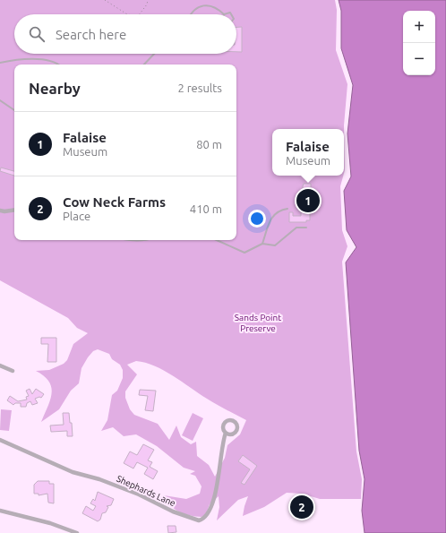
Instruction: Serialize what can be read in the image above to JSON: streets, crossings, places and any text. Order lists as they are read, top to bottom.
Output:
{
  "streets": {
    "street": ["Shephards Lane"]
  },
  "parks": ["Sands Point Preserve"],
  "page": {
    "map_buttons": ["+", "−"],
    "search": "Search here",
    "heading": ["Nearby", "2 results"],
    "list": [
      {
        "mark": "1",
        "name": "Falaise",
        "note": "Museum",
        "value": "80 m"
      },
      {
        "mark": "2",
        "name": "Cow Neck Farms",
        "note": "Place",
        "value": "410 m"
      }
    ],
    "popup": ["Falaise", "Museum"],
    "pins": ["1", "2"]
  }
}
